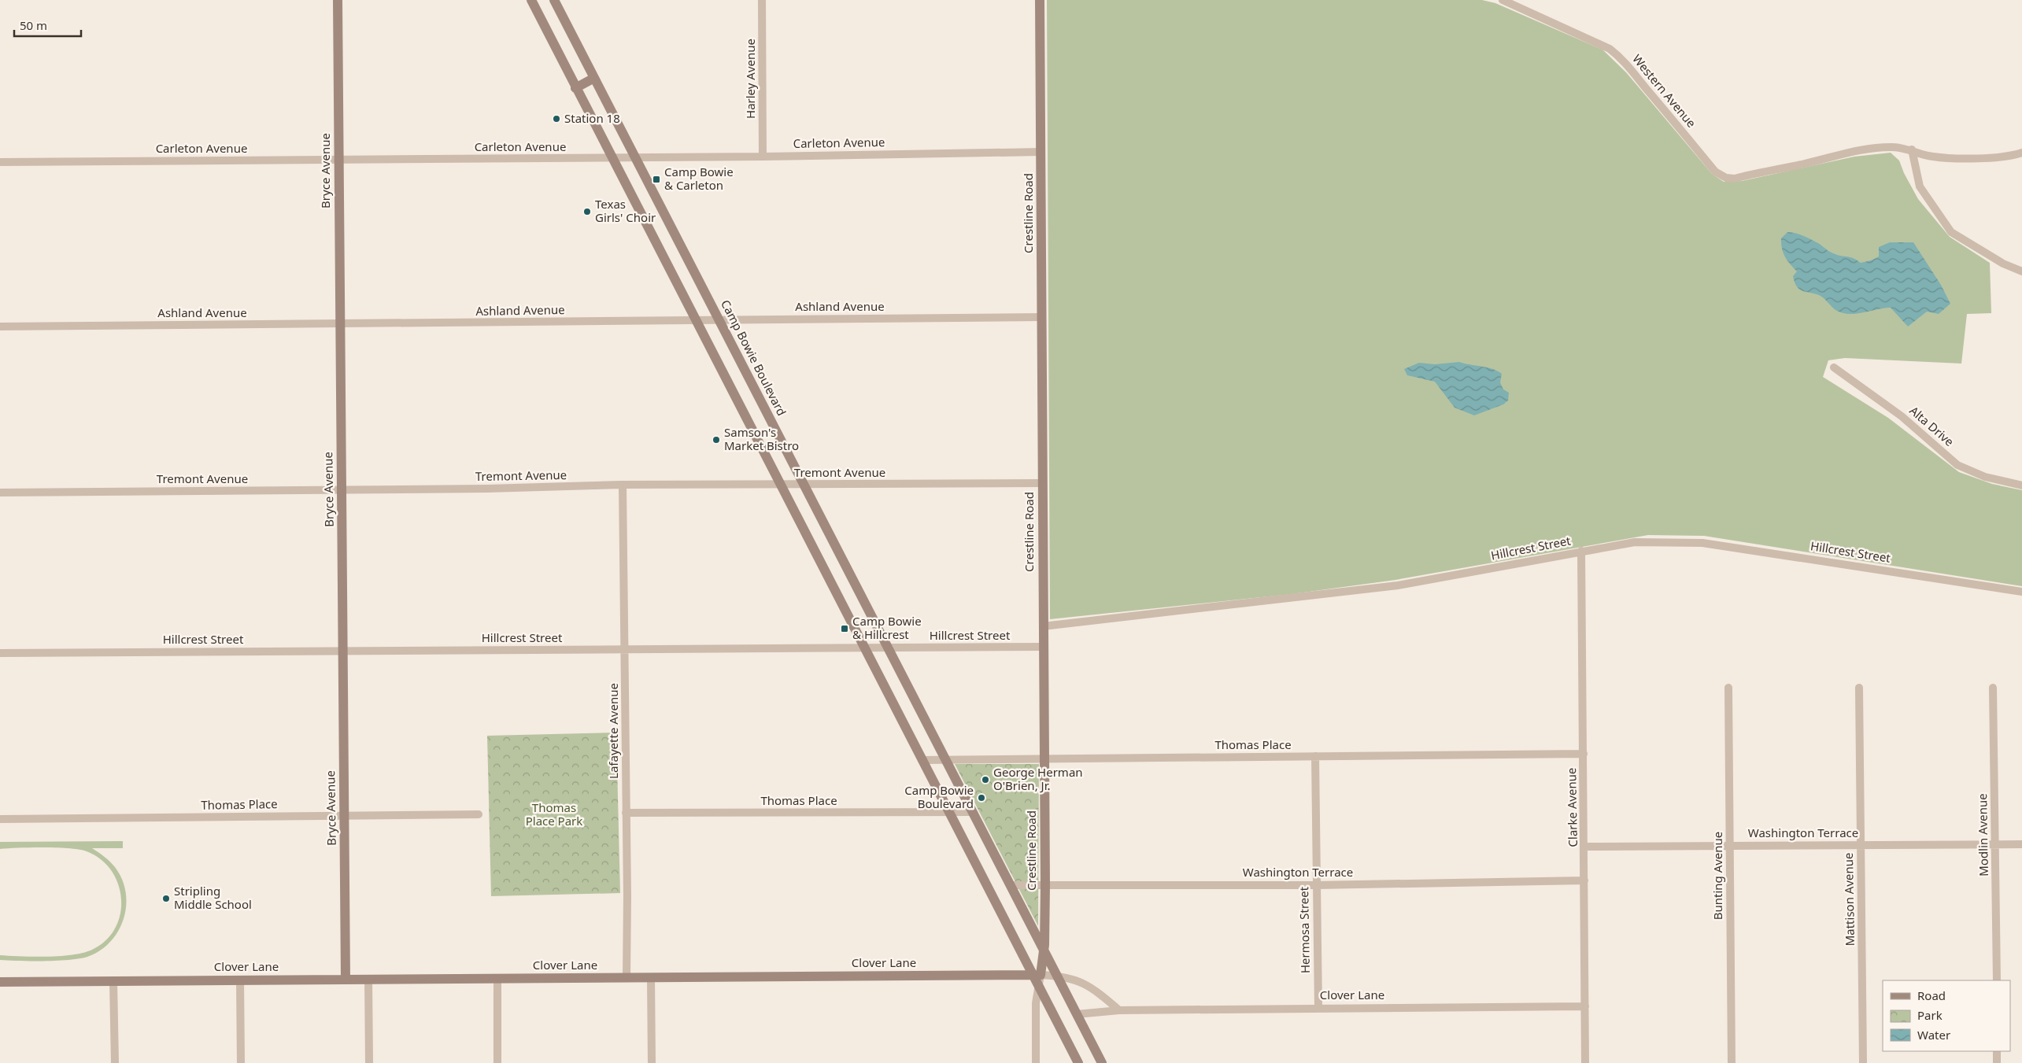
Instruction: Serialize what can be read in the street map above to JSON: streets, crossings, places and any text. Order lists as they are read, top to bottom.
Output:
{
  "streets": {
    "street": [
      "Harley Avenue",
      "Western Avenue",
      "Carleton Avenue",
      "Bryce Avenue",
      "Crestline Road",
      "Ashland Avenue",
      "Camp Bowie Boulevard",
      "Alta Drive",
      "Tremont Avenue",
      "Hillcrest Street",
      "Lafayette Avenue",
      "Thomas Place",
      "Clarke Avenue",
      "Washington Terrace",
      "Modlin Avenue",
      "Bunting Avenue",
      "Mattison Avenue",
      "Hermosa Street",
      "Clover Lane"
    ]
  },
  "crossings": [
    ["Harley Avenue", "Carleton Avenue"],
    ["Carleton Avenue", "Bryce Avenue"],
    ["Carleton Avenue", "Crestline Road"],
    ["Carleton Avenue", "Camp Bowie Boulevard"],
    ["Bryce Avenue", "Ashland Avenue"],
    ["Bryce Avenue", "Tremont Avenue"],
    ["Bryce Avenue", "Hillcrest Street"],
    ["Bryce Avenue", "Thomas Place"],
    ["Bryce Avenue", "Clover Lane"],
    ["Crestline Road", "Ashland Avenue"],
    ["Crestline Road", "Camp Bowie Boulevard"],
    ["Crestline Road", "Tremont Avenue"],
    ["Crestline Road", "Hillcrest Street"],
    ["Crestline Road", "Thomas Place"],
    ["Crestline Road", "Washington Terrace"],
    ["Crestline Road", "Clover Lane"],
    ["Ashland Avenue", "Camp Bowie Boulevard"],
    ["Camp Bowie Boulevard", "Tremont Avenue"],
    ["Camp Bowie Boulevard", "Hillcrest Street"],
    ["Camp Bowie Boulevard", "Thomas Place"],
    ["Camp Bowie Boulevard", "Washington Terrace"],
    ["Camp Bowie Boulevard", "Clover Lane"],
    ["Tremont Avenue", "Lafayette Avenue"],
    ["Hillcrest Street", "Lafayette Avenue"],
    ["Hillcrest Street", "Clarke Avenue"],
    ["Lafayette Avenue", "Thomas Place"],
    ["Lafayette Avenue", "Clover Lane"],
    ["Thomas Place", "Clarke Avenue"],
    ["Thomas Place", "Hermosa Street"],
    ["Clarke Avenue", "Washington Terrace"],
    ["Clarke Avenue", "Clover Lane"],
    ["Washington Terrace", "Modlin Avenue"],
    ["Washington Terrace", "Bunting Avenue"],
    ["Washington Terrace", "Mattison Avenue"],
    ["Washington Terrace", "Hermosa Street"],
    ["Hermosa Street", "Clover Lane"]
  ],
  "parks": ["Thomas Place Park"],
  "places": {
    "other": [
      "Station 18",
      "Texas Girls' Choir",
      "Samson's Market Bistro",
      "George Herman O'Brien, Jr.",
      "Camp Bowie Boulevard",
      "Stripling Middle School"
    ],
    "transit": ["Camp Bowie & Carleton", "Camp Bowie & Hillcrest"]
  },
  "legend": ["Road", "Park", "Water"],
  "scale_bar": "50 m"
}
